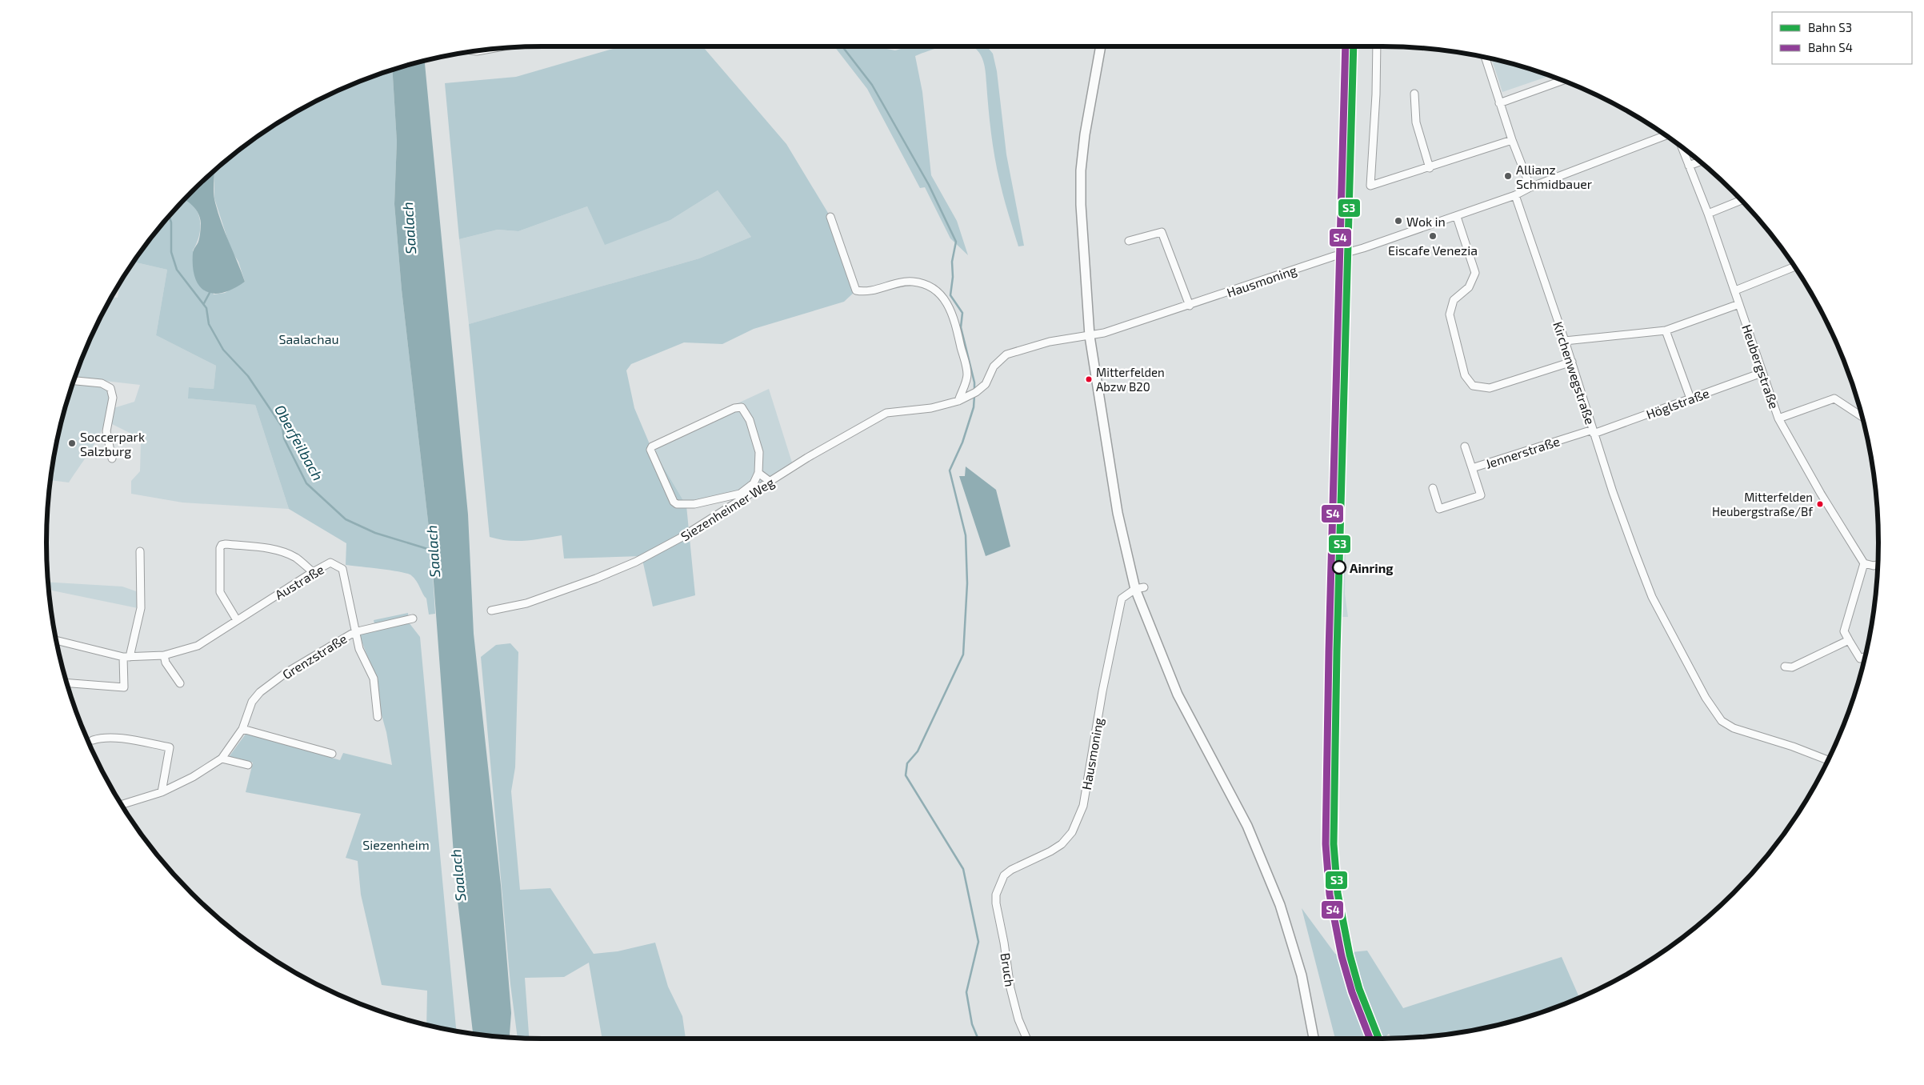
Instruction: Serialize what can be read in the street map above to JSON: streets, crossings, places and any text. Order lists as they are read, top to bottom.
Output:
{
  "streets": {
    "street": [
      "Hausmoning",
      "Heubergstraße",
      "Kirchenwegstraße",
      "Höglstraße",
      "Jennerstraße",
      "Siezenheimer Weg",
      "Austraße",
      "Grenzstraße",
      "Bruch"
    ]
  },
  "crossings": [
    ["Hausmoning", "Kirchenwegstraße"],
    ["Hausmoning", "Siezenheimer Weg"],
    ["Hausmoning", "Bruch"],
    ["Heubergstraße", "Höglstraße"],
    ["Kirchenwegstraße", "Höglstraße"],
    ["Kirchenwegstraße", "Jennerstraße"],
    ["Höglstraße", "Jennerstraße"],
    ["Austraße", "Grenzstraße"]
  ],
  "water": ["Saalach", "Oberfeilbach"],
  "parks": ["Saalachau", "Siezenheim"],
  "places": [
    "Allianz Schmidbauer",
    "Wok in",
    "Eiscafe Venezia",
    "Mitterfelden Abzw B20",
    "Soccerpark Salzburg",
    "Mitterfelden Heubergstraße/Bf",
    "Ainring"
  ],
  "lines": ["rail line S3", "rail line S4"],
  "legend": ["Bahn S3", "Bahn S4"]
}
